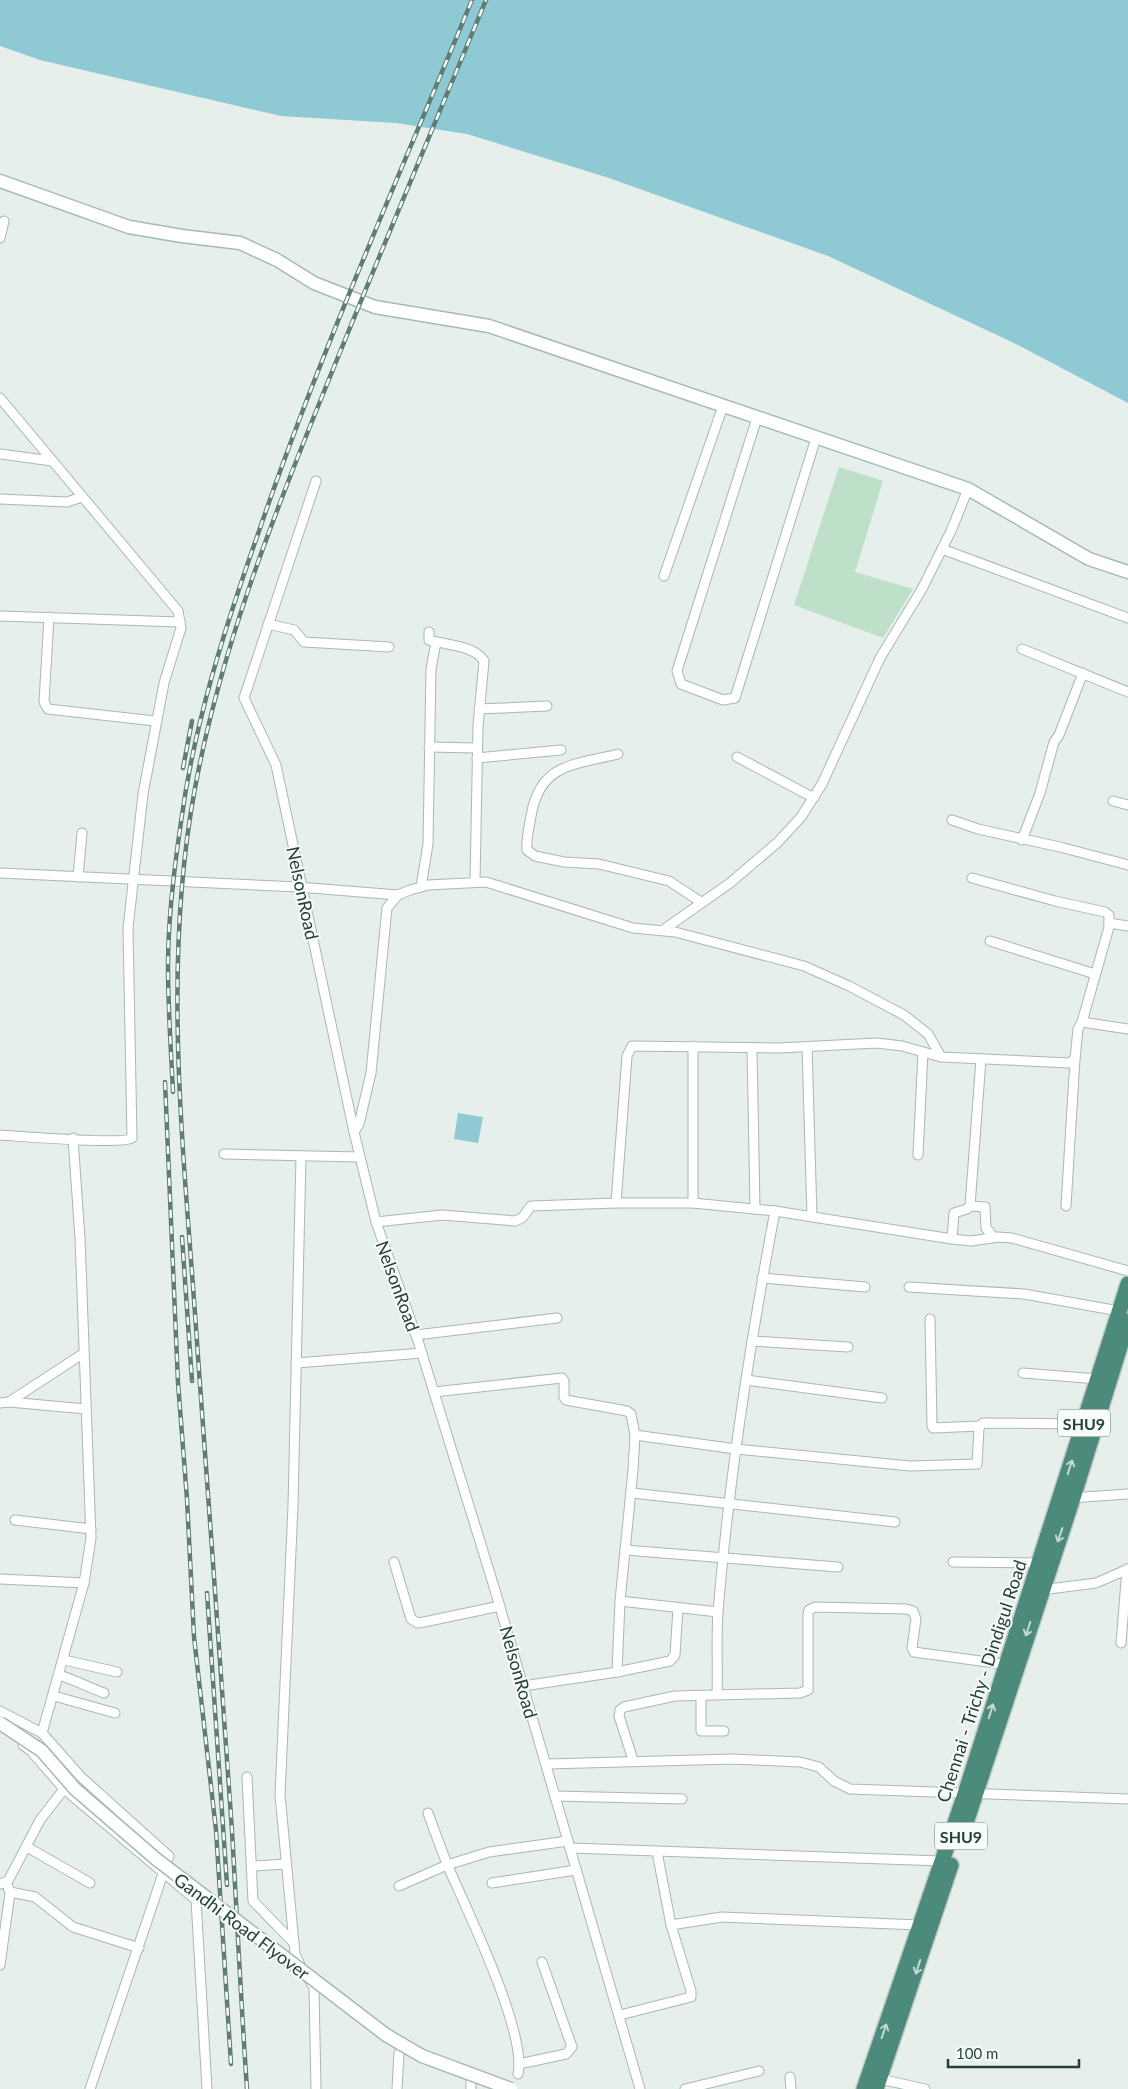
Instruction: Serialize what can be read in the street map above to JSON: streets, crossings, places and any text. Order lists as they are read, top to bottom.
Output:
{
  "streets": {
    "highway": ["SHU9", "Chennai - Trichy - Dindigul Road"],
    "main road": ["Gandhi Road Flyover"],
    "street": ["NelsonRoad"]
  },
  "scale_bar": "100 m"
}
